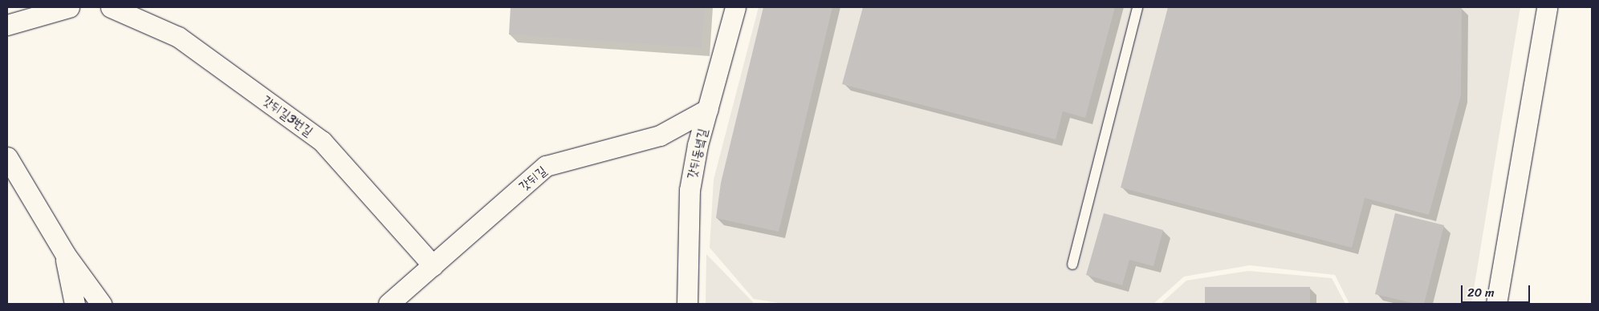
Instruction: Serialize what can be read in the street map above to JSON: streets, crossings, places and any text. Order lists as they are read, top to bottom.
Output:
{
  "streets": {
    "street": ["갓뒤길3번길", "갓뒤동녘길", "갓뒤길"]
  },
  "crossings": [
    ["갓뒤길3번길", "갓뒤길"],
    ["갓뒤동녘길", "갓뒤길"]
  ],
  "scale_bar": "20 m"
}
